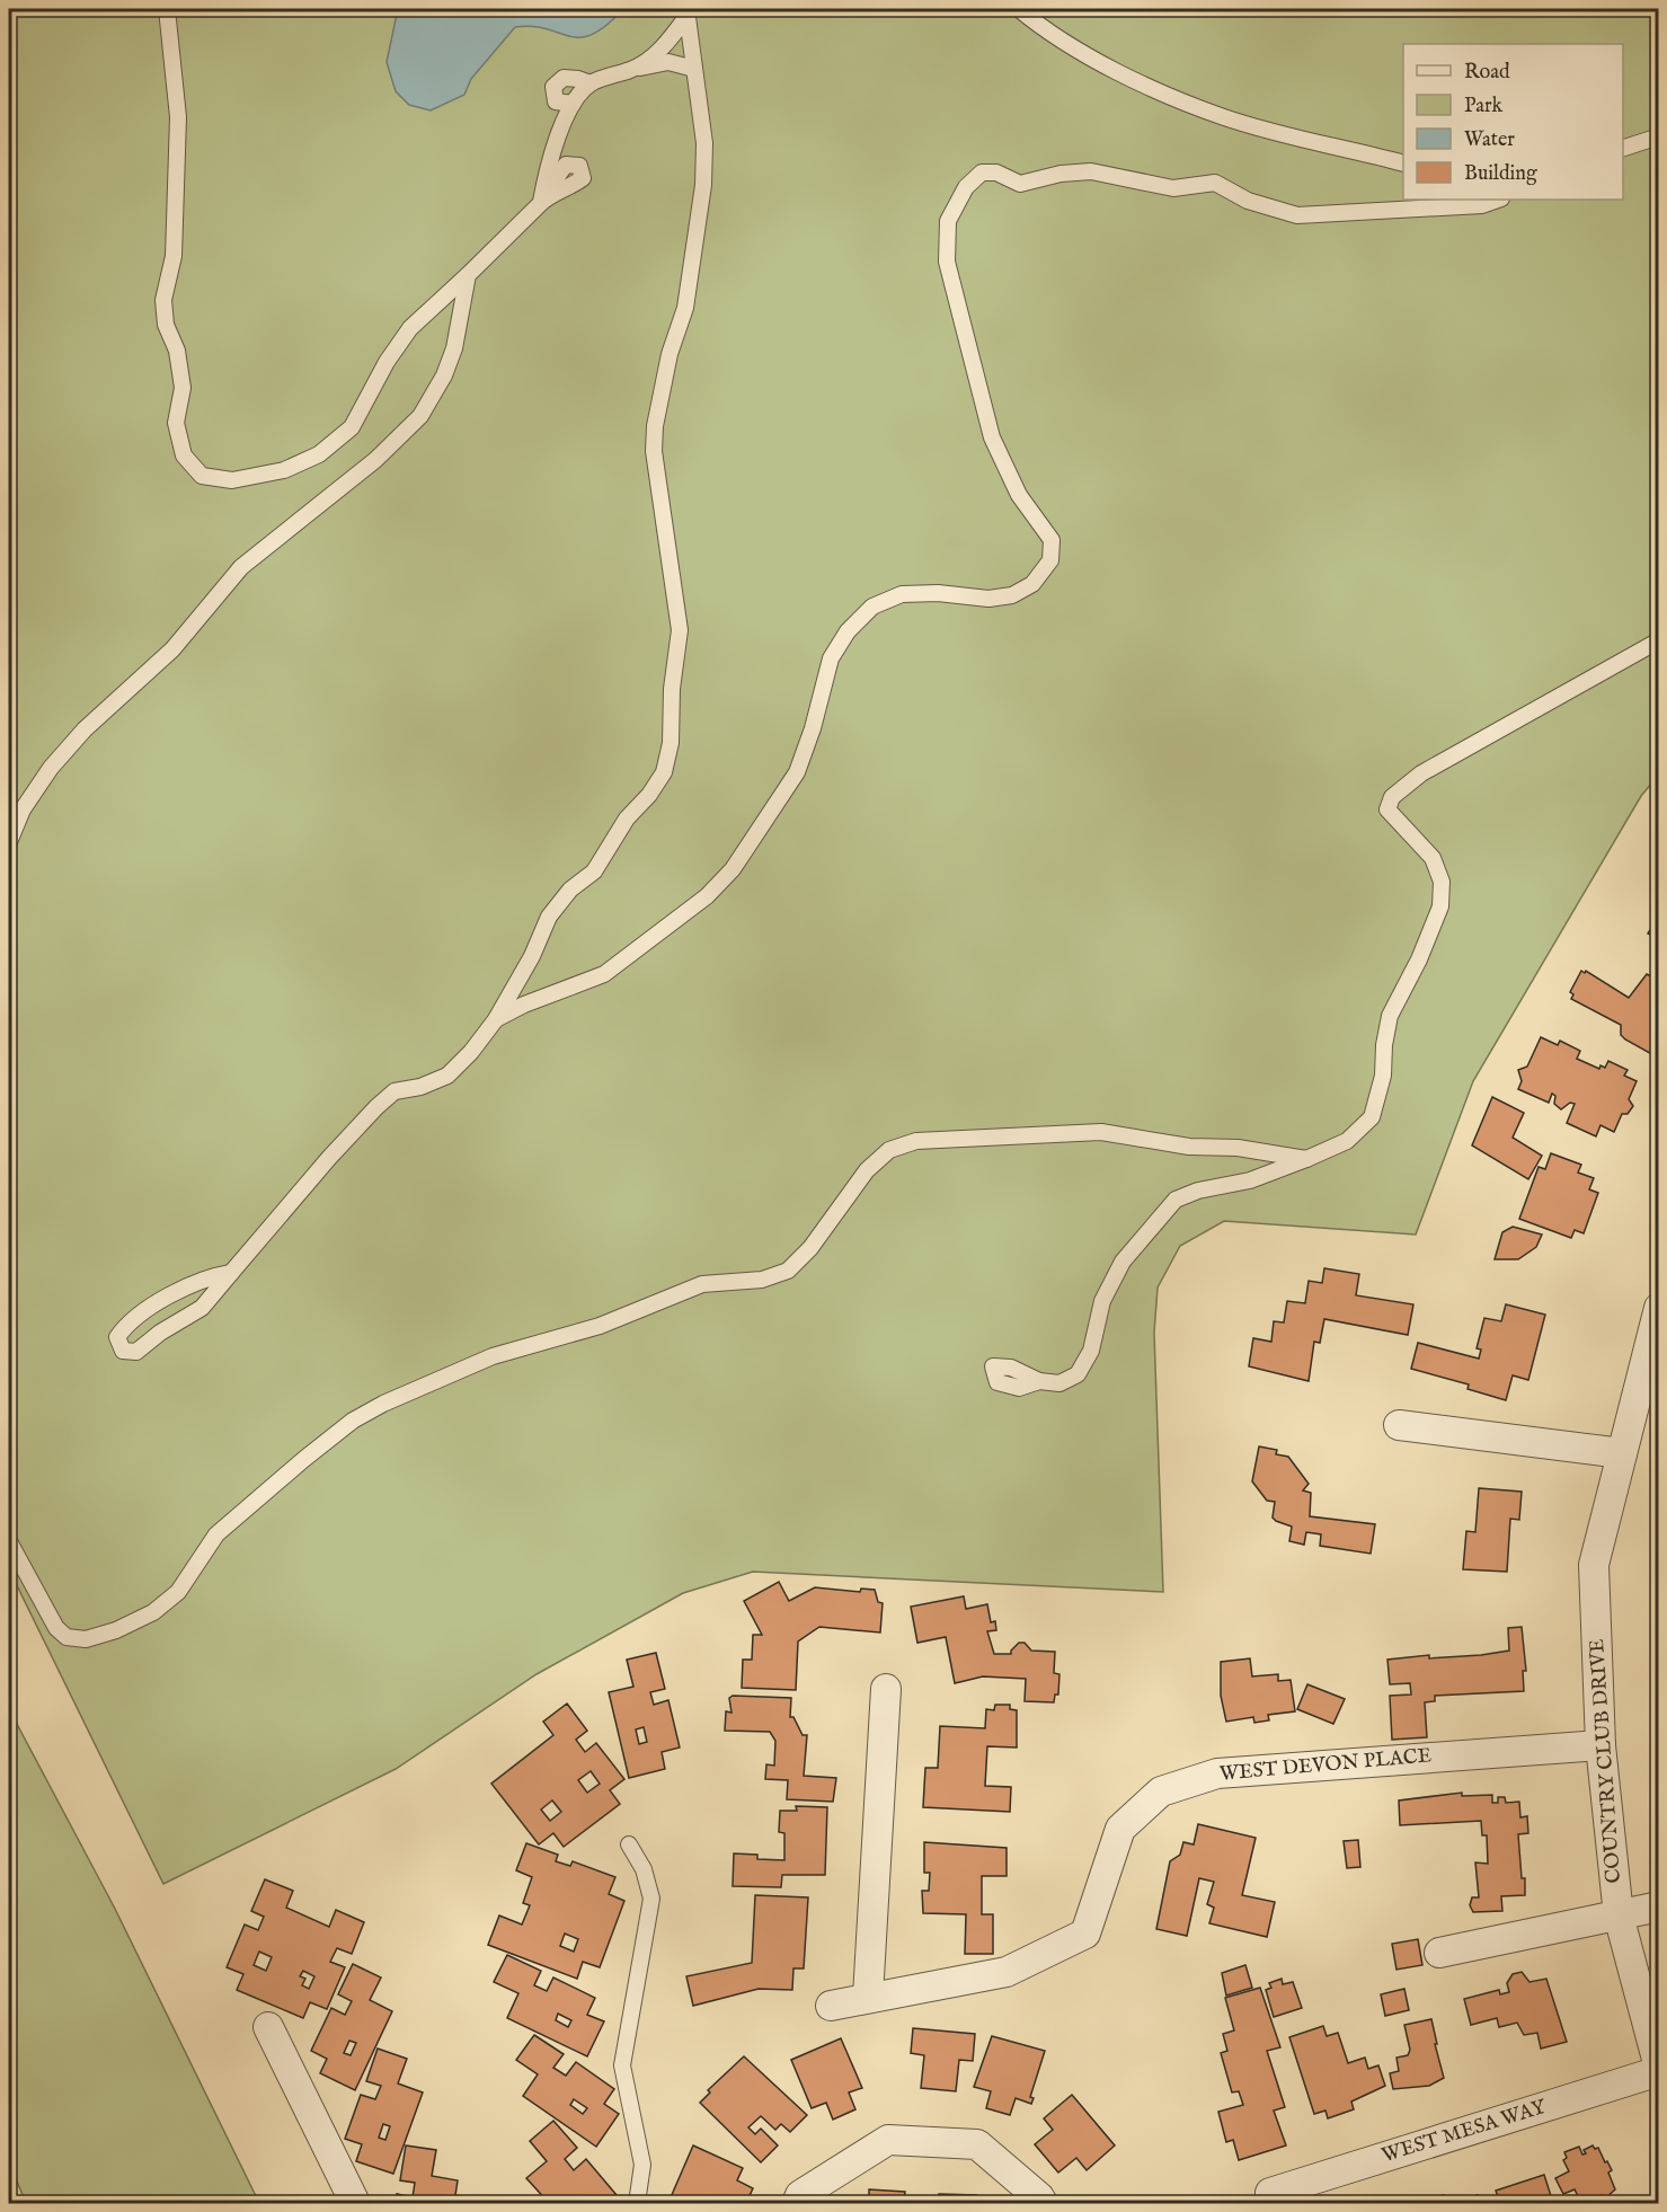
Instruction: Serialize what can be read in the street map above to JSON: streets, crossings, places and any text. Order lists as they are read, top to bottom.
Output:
{
  "streets": {
    "street": ["COUNTRY CLUB DRIVE", "WEST DEVON PLACE", "WEST MESA WAY"]
  },
  "crossings": [
    ["COUNTRY CLUB DRIVE", "WEST DEVON PLACE"],
    ["COUNTRY CLUB DRIVE", "WEST MESA WAY"]
  ],
  "legend": [
    "Road",
    "Park",
    "Water",
    "Building"
  ]
}
